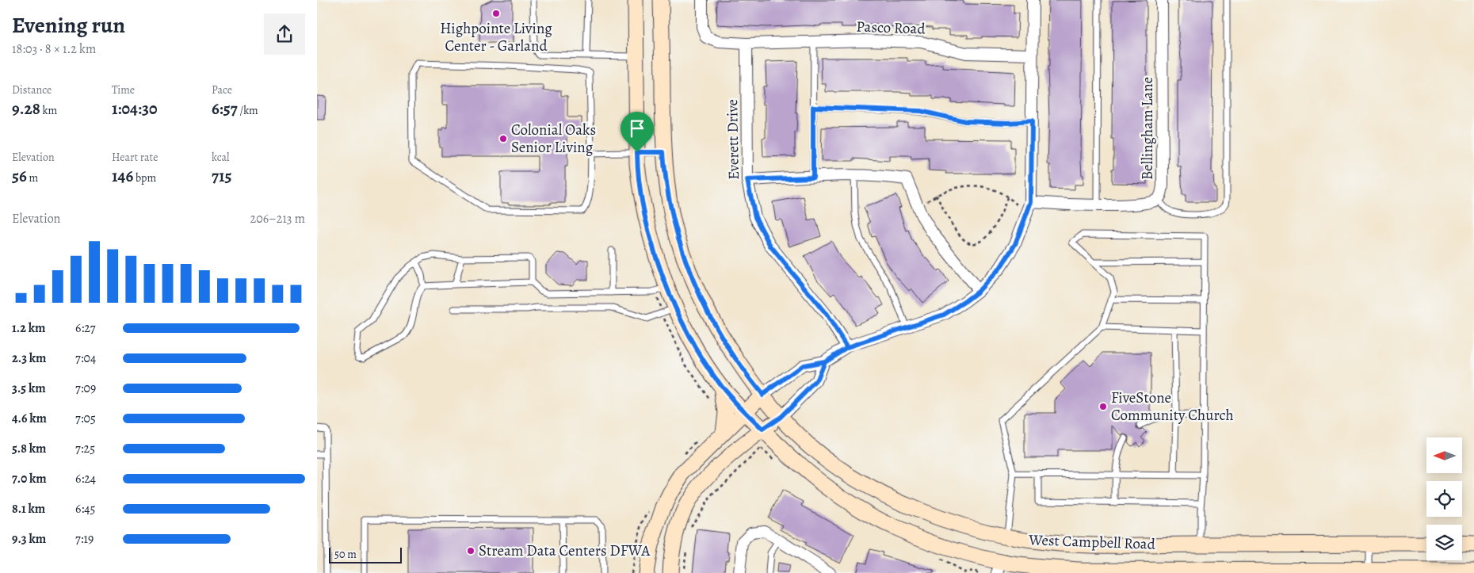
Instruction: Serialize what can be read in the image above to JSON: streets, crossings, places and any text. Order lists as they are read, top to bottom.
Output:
{
  "streets": {
    "main road": ["West Campbell Road"],
    "street": ["Pasco Road", "Bellingham Lane", "Everett Drive"]
  },
  "crossings": [
    ["Pasco Road", "Everett Drive"]
  ],
  "places": [
    "Highpointe Living Center - Garland",
    "Colonial Oaks Senior Living",
    "FiveStone Community Church",
    "Stream Data Centers DFWA"
  ],
  "scale_bar": "50 m",
  "north": "left",
  "page": {
    "heading": ["Evening run", "18:03 · 8 × 1.2 km"],
    "stats": [
      ["Distance", "9.28 km"],
      ["Time", "1:04:30"],
      ["Pace", "6:57 /km"],
      ["Elevation", "56 m"],
      ["Heart rate", "146 bpm"],
      ["kcal", "715"]
    ],
    "chart": ["Elevation", "206–213 m"],
    "list": [
      {
        "name": "1.2 km",
        "note": "6:27"
      },
      {
        "name": "2.3 km",
        "note": "7:04"
      },
      {
        "name": "3.5 km",
        "note": "7:09"
      },
      {
        "name": "4.6 km",
        "note": "7:05"
      },
      {
        "name": "5.8 km",
        "note": "7:25"
      },
      {
        "name": "7.0 km",
        "note": "6:24"
      },
      {
        "name": "8.1 km",
        "note": "6:45"
      },
      {
        "name": "9.3 km",
        "note": "7:19"
      }
    ],
    "scale": "50 m"
  }
}
